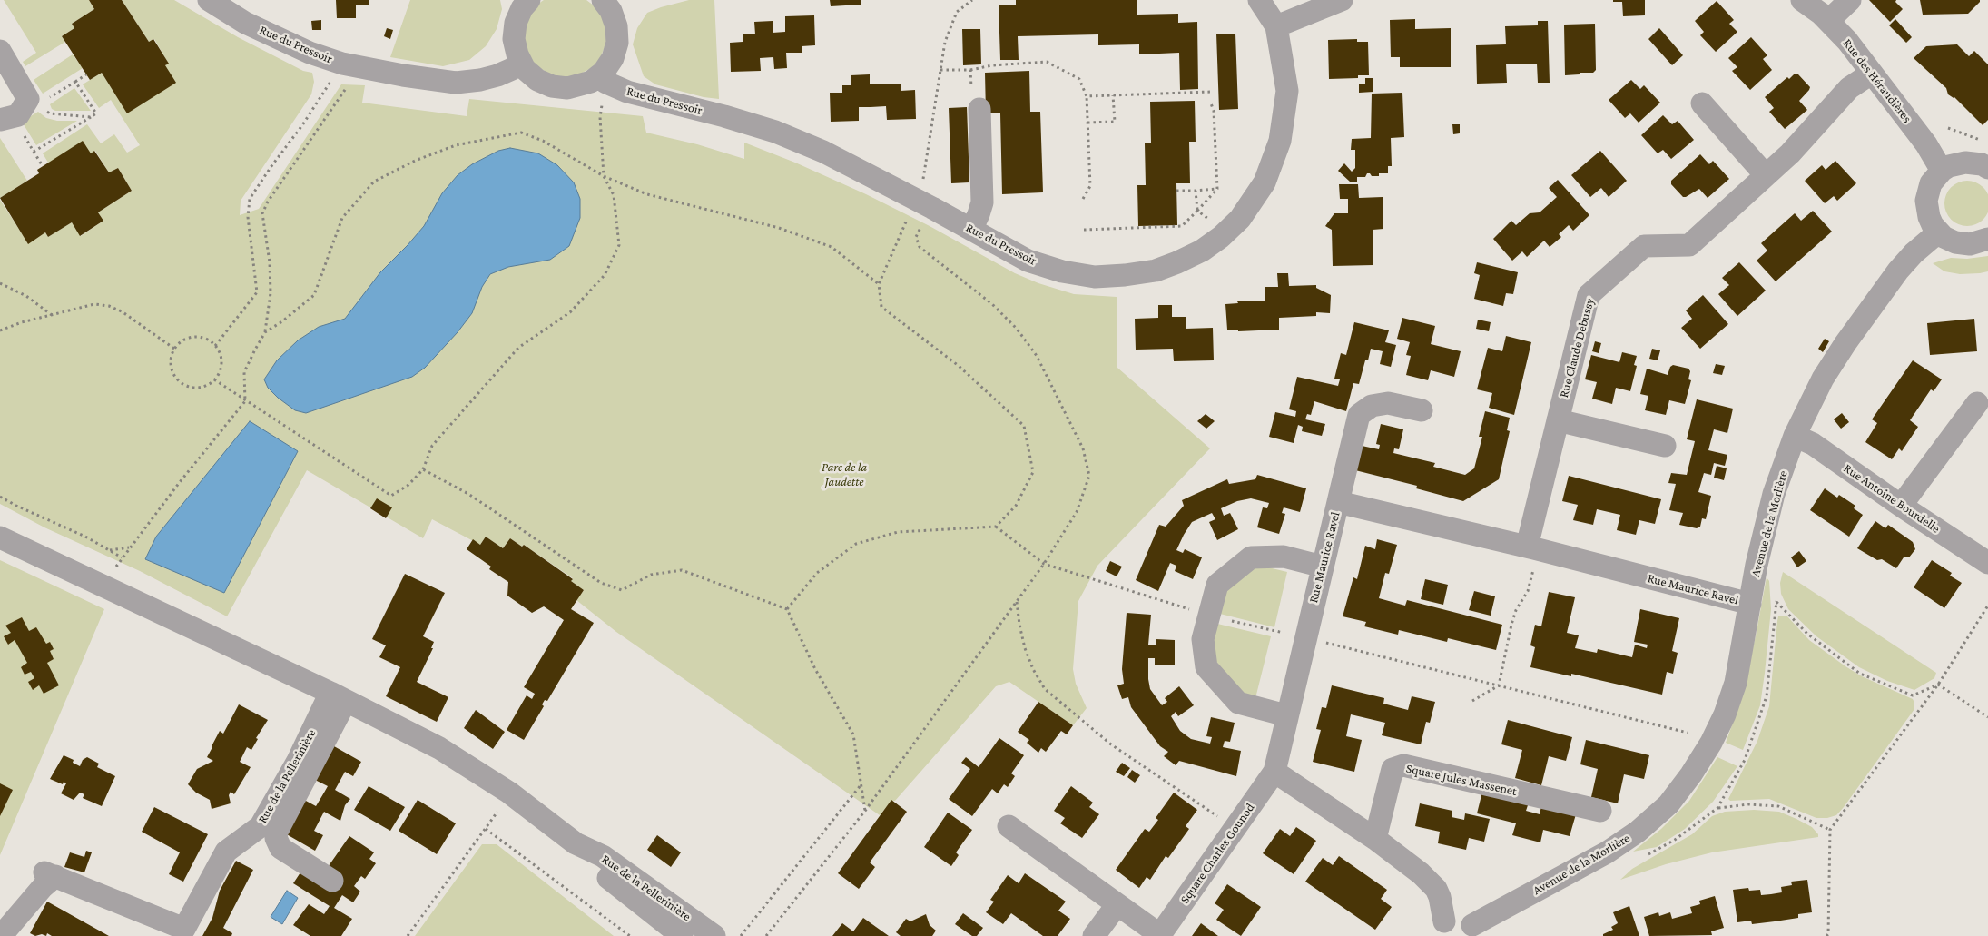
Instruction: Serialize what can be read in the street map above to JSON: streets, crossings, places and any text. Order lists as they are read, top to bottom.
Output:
{
  "streets": {
    "street": [
      "Rue du Pressoir",
      "Rue des Héraudières",
      "Rue Claude Debussy",
      "Rue Antoine Bourdelle",
      "Avenue de la Morlière",
      "Rue Maurice Ravel",
      "Rue de la Pellerinière",
      "Square Jules Massenet",
      "Square Charles Gounod"
    ]
  },
  "crossings": [
    ["Rue des Héraudières", "Rue Claude Debussy"],
    ["Rue Claude Debussy", "Rue Maurice Ravel"],
    ["Rue Antoine Bourdelle", "Avenue de la Morlière"],
    ["Avenue de la Morlière", "Rue Maurice Ravel"],
    ["Rue Maurice Ravel", "Square Charles Gounod"]
  ],
  "parks": ["Parc de la Jaudette"]
}
